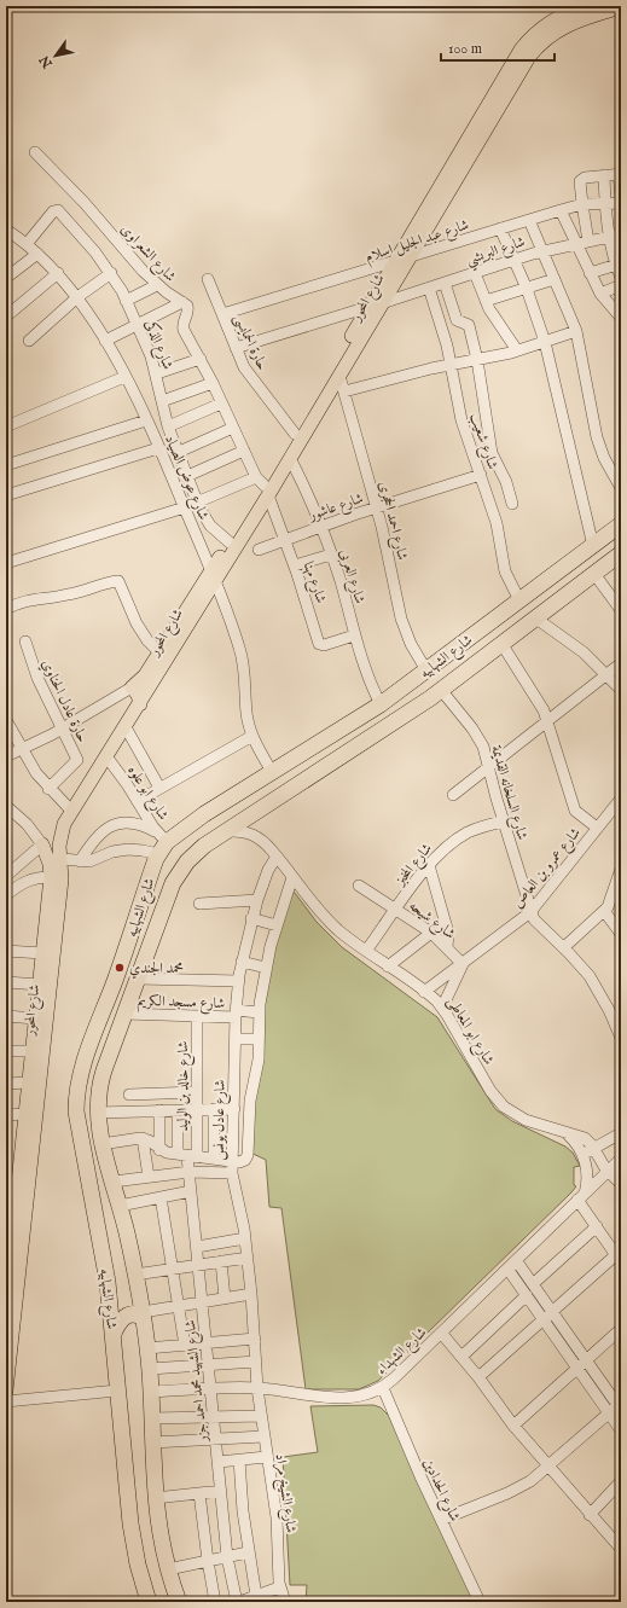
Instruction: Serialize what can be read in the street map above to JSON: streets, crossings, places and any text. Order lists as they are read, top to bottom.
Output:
{
  "streets": {
    "highway": ["شارع الشهابيه"],
    "main road": ["شارع المحور"],
    "street": [
      "شارع عبد الجليل اسلام",
      "شارع البريشي",
      "شارع الشعراوى",
      "حارة الحمايسى",
      "شارع الذكى",
      "شارع شعيب",
      "شارع عوض الصياد",
      "شارع عاشور",
      "شارع احمد الحجرى",
      "شارع العربى",
      "شارع مهنا",
      "حارة عادل الحناوي",
      "شارع ابو علوه",
      "شارع السلخانه القديمة",
      "شارع المخبز",
      "شارع عمرو بن العاص",
      "شارع شيحه",
      "شارع مسجد الكريم",
      "شارع ابو المعاطى",
      "شارع خالد بن الوليد",
      "شارع عادل يونس",
      "شارع الشهداء",
      "شارع الشهيد محمد احمد جزر",
      "شارع الحدادين",
      "شارع الشيخ مراد"
    ]
  },
  "crossings": [
    ["شارع عبد الجليل اسلام", "شارع المحور"],
    ["شارع عبد الجليل اسلام", "حارة الحمايسى"],
    ["شارع البريشي", "شارع المحور"],
    ["شارع البريشي", "شارع شعيب"],
    ["شارع المحور", "حارة الحمايسى"],
    ["شارع المحور", "شارع الذكى"],
    ["شارع المحور", "شارع عوض الصياد"],
    ["شارع المحور", "شارع احمد الحجرى"],
    ["شارع المحور", "شارع العربى"],
    ["شارع المحور", "شارع مهنا"],
    ["شارع المحور", "شارع ابو علوه"],
    ["شارع الذكى", "شارع عوض الصياد"],
    ["شارع شعيب", "شارع عاشور"],
    ["شارع شعيب", "شارع الشهابيه"],
    ["شارع عوض الصياد", "شارع الشهابيه"],
    ["شارع عاشور", "شارع احمد الحجرى"],
    ["شارع عاشور", "شارع العربى"],
    ["شارع عاشور", "شارع مهنا"],
    ["شارع احمد الحجرى", "شارع الشهابيه"],
    ["شارع العربى", "شارع مهنا"],
    ["شارع العربى", "شارع الشهابيه"],
    ["شارع الشهابيه", "شارع ابو علوه"],
    ["شارع الشهابيه", "شارع السلخانه القديمة"],
    ["شارع الشهابيه", "شارع مسجد الكريم"],
    ["شارع الشهابيه", "شارع الشهداء"],
    ["شارع السلخانه القديمة", "شارع المخبز"],
    ["شارع السلخانه القديمة", "شارع عمرو بن العاص"],
    ["شارع المخبز", "شارع شيحه"],
    ["شارع المخبز", "شارع ابو المعاطى"],
    ["شارع عمرو بن العاص", "شارع شيحه"],
    ["شارع عمرو بن العاص", "شارع ابو المعاطى"],
    ["شارع مسجد الكريم", "شارع خالد بن الوليد"],
    ["شارع مسجد الكريم", "شارع عادل يونس"],
    ["شارع ابو المعاطى", "شارع عادل يونس"],
    ["شارع ابو المعاطى", "شارع الشهداء"],
    ["شارع خالد بن الوليد", "شارع الشهيد محمد احمد جزر"],
    ["شارع عادل يونس", "شارع الشهداء"],
    ["شارع عادل يونس", "شارع الشيخ مراد"],
    ["شارع الشهداء", "شارع الشهيد محمد احمد جزر"],
    ["شارع الشهداء", "شارع الحدادين"],
    ["شارع الشهداء", "شارع الشيخ مراد"]
  ],
  "places": ["محمد الجندي"],
  "scale_bar": "100 m",
  "north": "bottom left"
}
